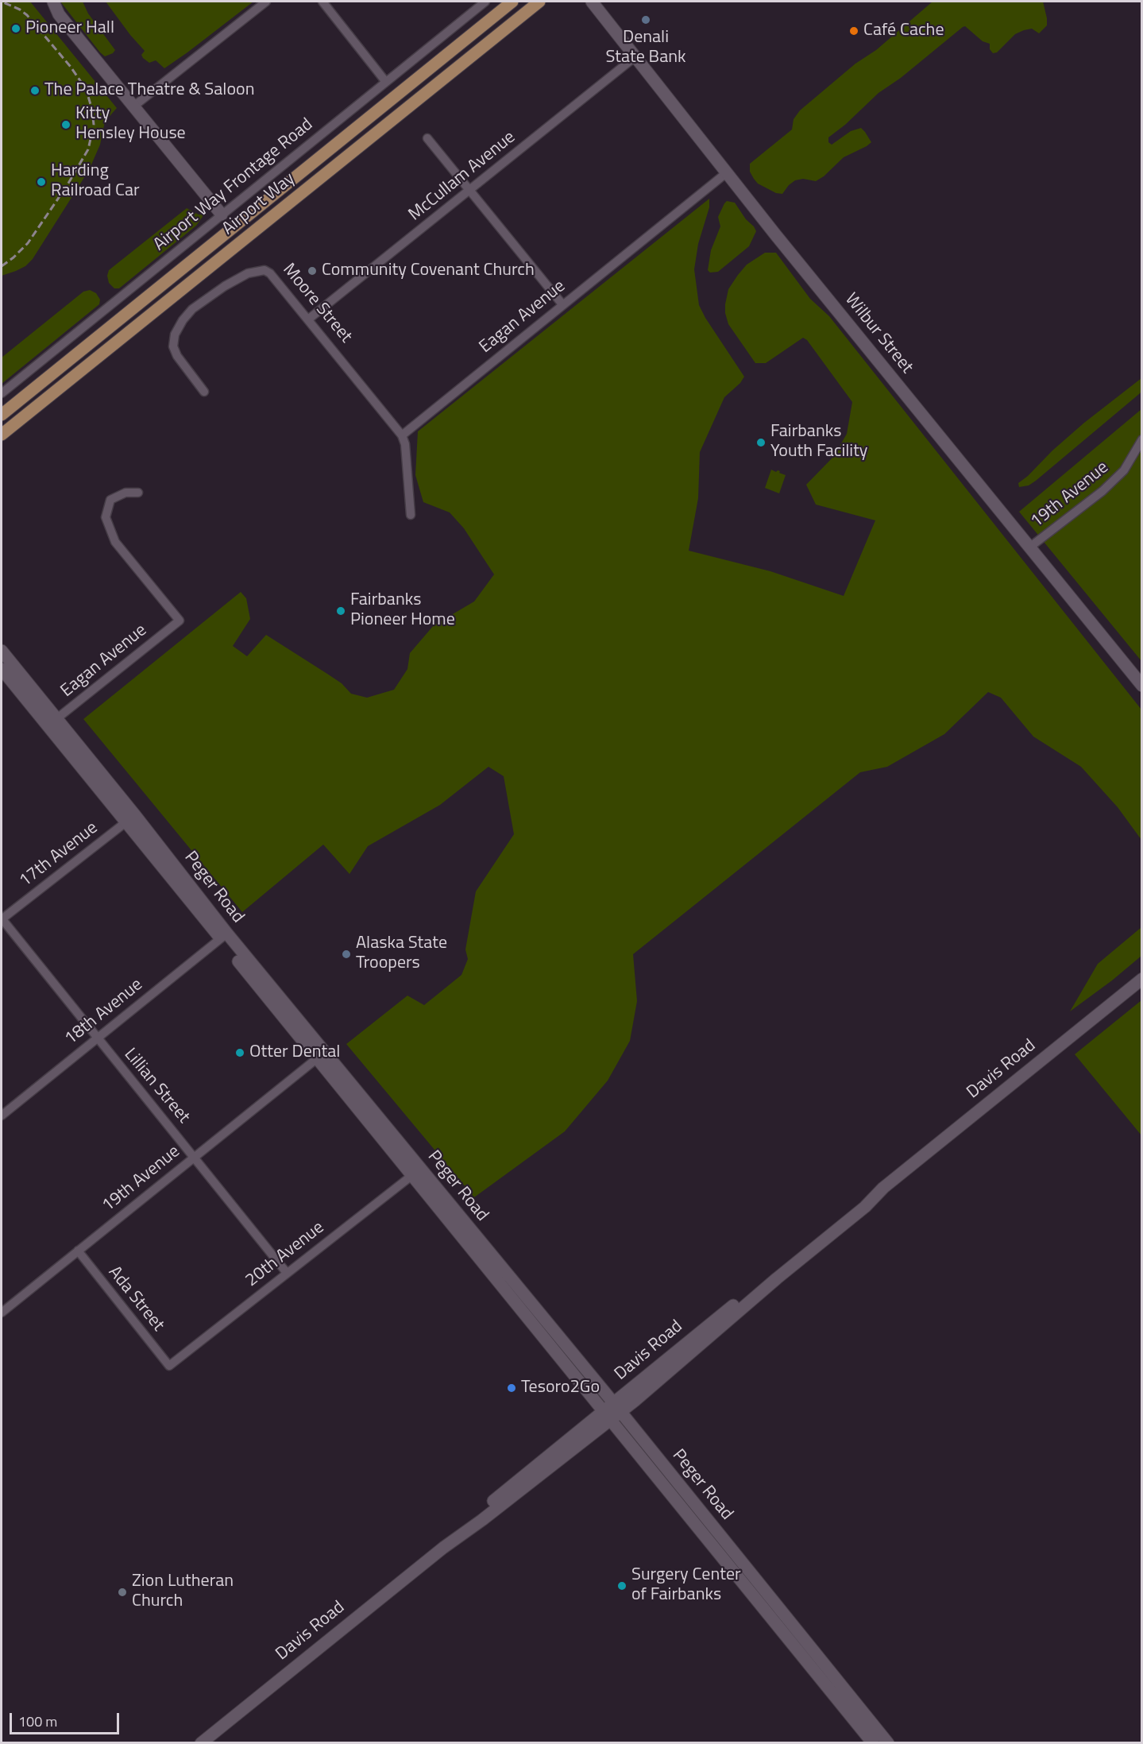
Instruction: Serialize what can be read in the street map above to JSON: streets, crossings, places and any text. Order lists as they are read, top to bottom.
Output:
{
  "streets": {
    "main road": ["Airport Way"],
    "street": [
      "McCullam Avenue",
      "Airport Way Frontage Road",
      "Moore Street",
      "Eagan Avenue",
      "Wilbur Street",
      "19th Avenue",
      "17th Avenue",
      "Peger Road",
      "18th Avenue",
      "Davis Road",
      "Lillian Street",
      "20th Avenue",
      "Ada Street"
    ]
  },
  "crossings": [
    ["McCullam Avenue", "Moore Street"],
    ["McCullam Avenue", "Wilbur Street"],
    ["Moore Street", "Eagan Avenue"],
    ["Eagan Avenue", "Wilbur Street"],
    ["Eagan Avenue", "Peger Road"],
    ["Wilbur Street", "19th Avenue"],
    ["19th Avenue", "Peger Road"],
    ["19th Avenue", "Lillian Street"],
    ["19th Avenue", "Ada Street"],
    ["17th Avenue", "Peger Road"],
    ["17th Avenue", "Lillian Street"],
    ["Peger Road", "18th Avenue"],
    ["Peger Road", "Davis Road"],
    ["Peger Road", "20th Avenue"],
    ["18th Avenue", "Lillian Street"],
    ["Lillian Street", "20th Avenue"],
    ["20th Avenue", "Ada Street"]
  ],
  "places": [
    "Denali State Bank",
    "Pioneer Hall",
    "Café Cache",
    "The Palace Theatre & Saloon",
    "Kitty Hensley House",
    "Harding Railroad Car",
    "Community Covenant Church",
    "Fairbanks Youth Facility",
    "Fairbanks Pioneer Home",
    "Alaska State Troopers",
    "Otter Dental",
    "Tesoro2Go",
    "Surgery Center of Fairbanks",
    "Zion Lutheran Church"
  ],
  "scale_bar": "100 m"
}
